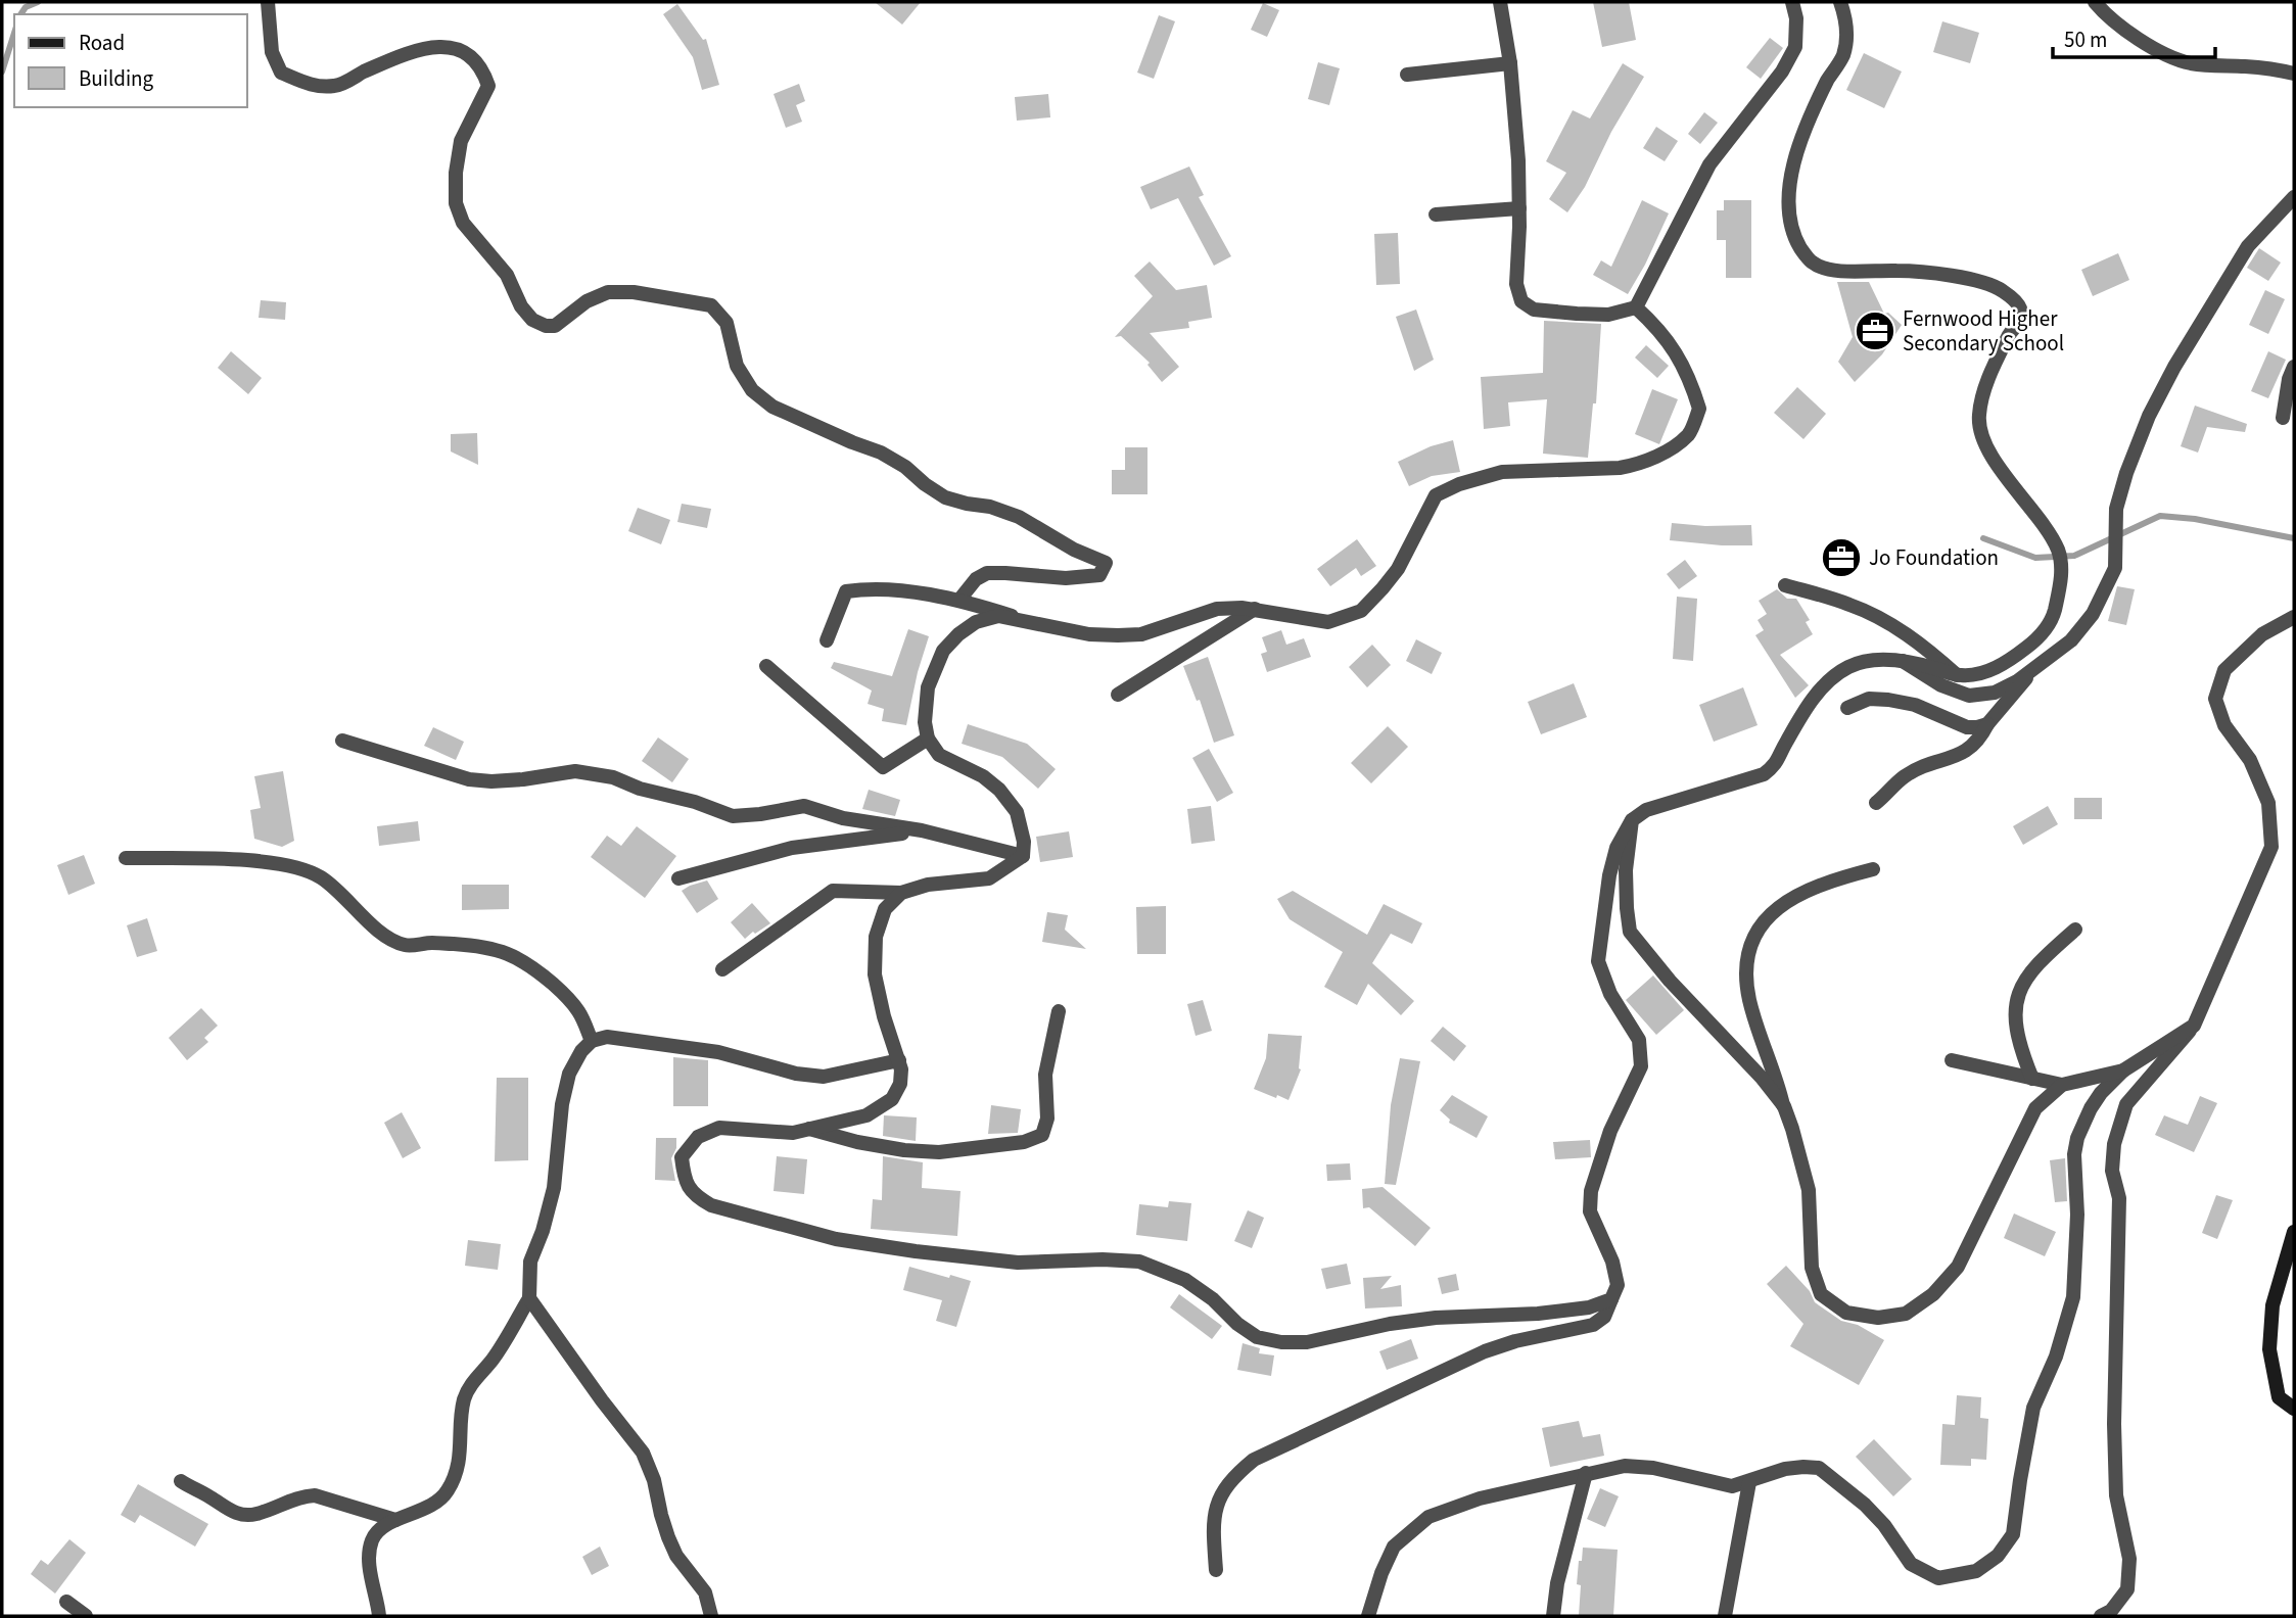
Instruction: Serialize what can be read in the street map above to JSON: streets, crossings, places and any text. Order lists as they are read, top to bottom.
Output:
{
  "places": {
    "office": ["Fernwood Higher Secondary School", "Jo Foundation"]
  },
  "legend": ["Road", "Building"],
  "scale_bar": "50 m"
}
